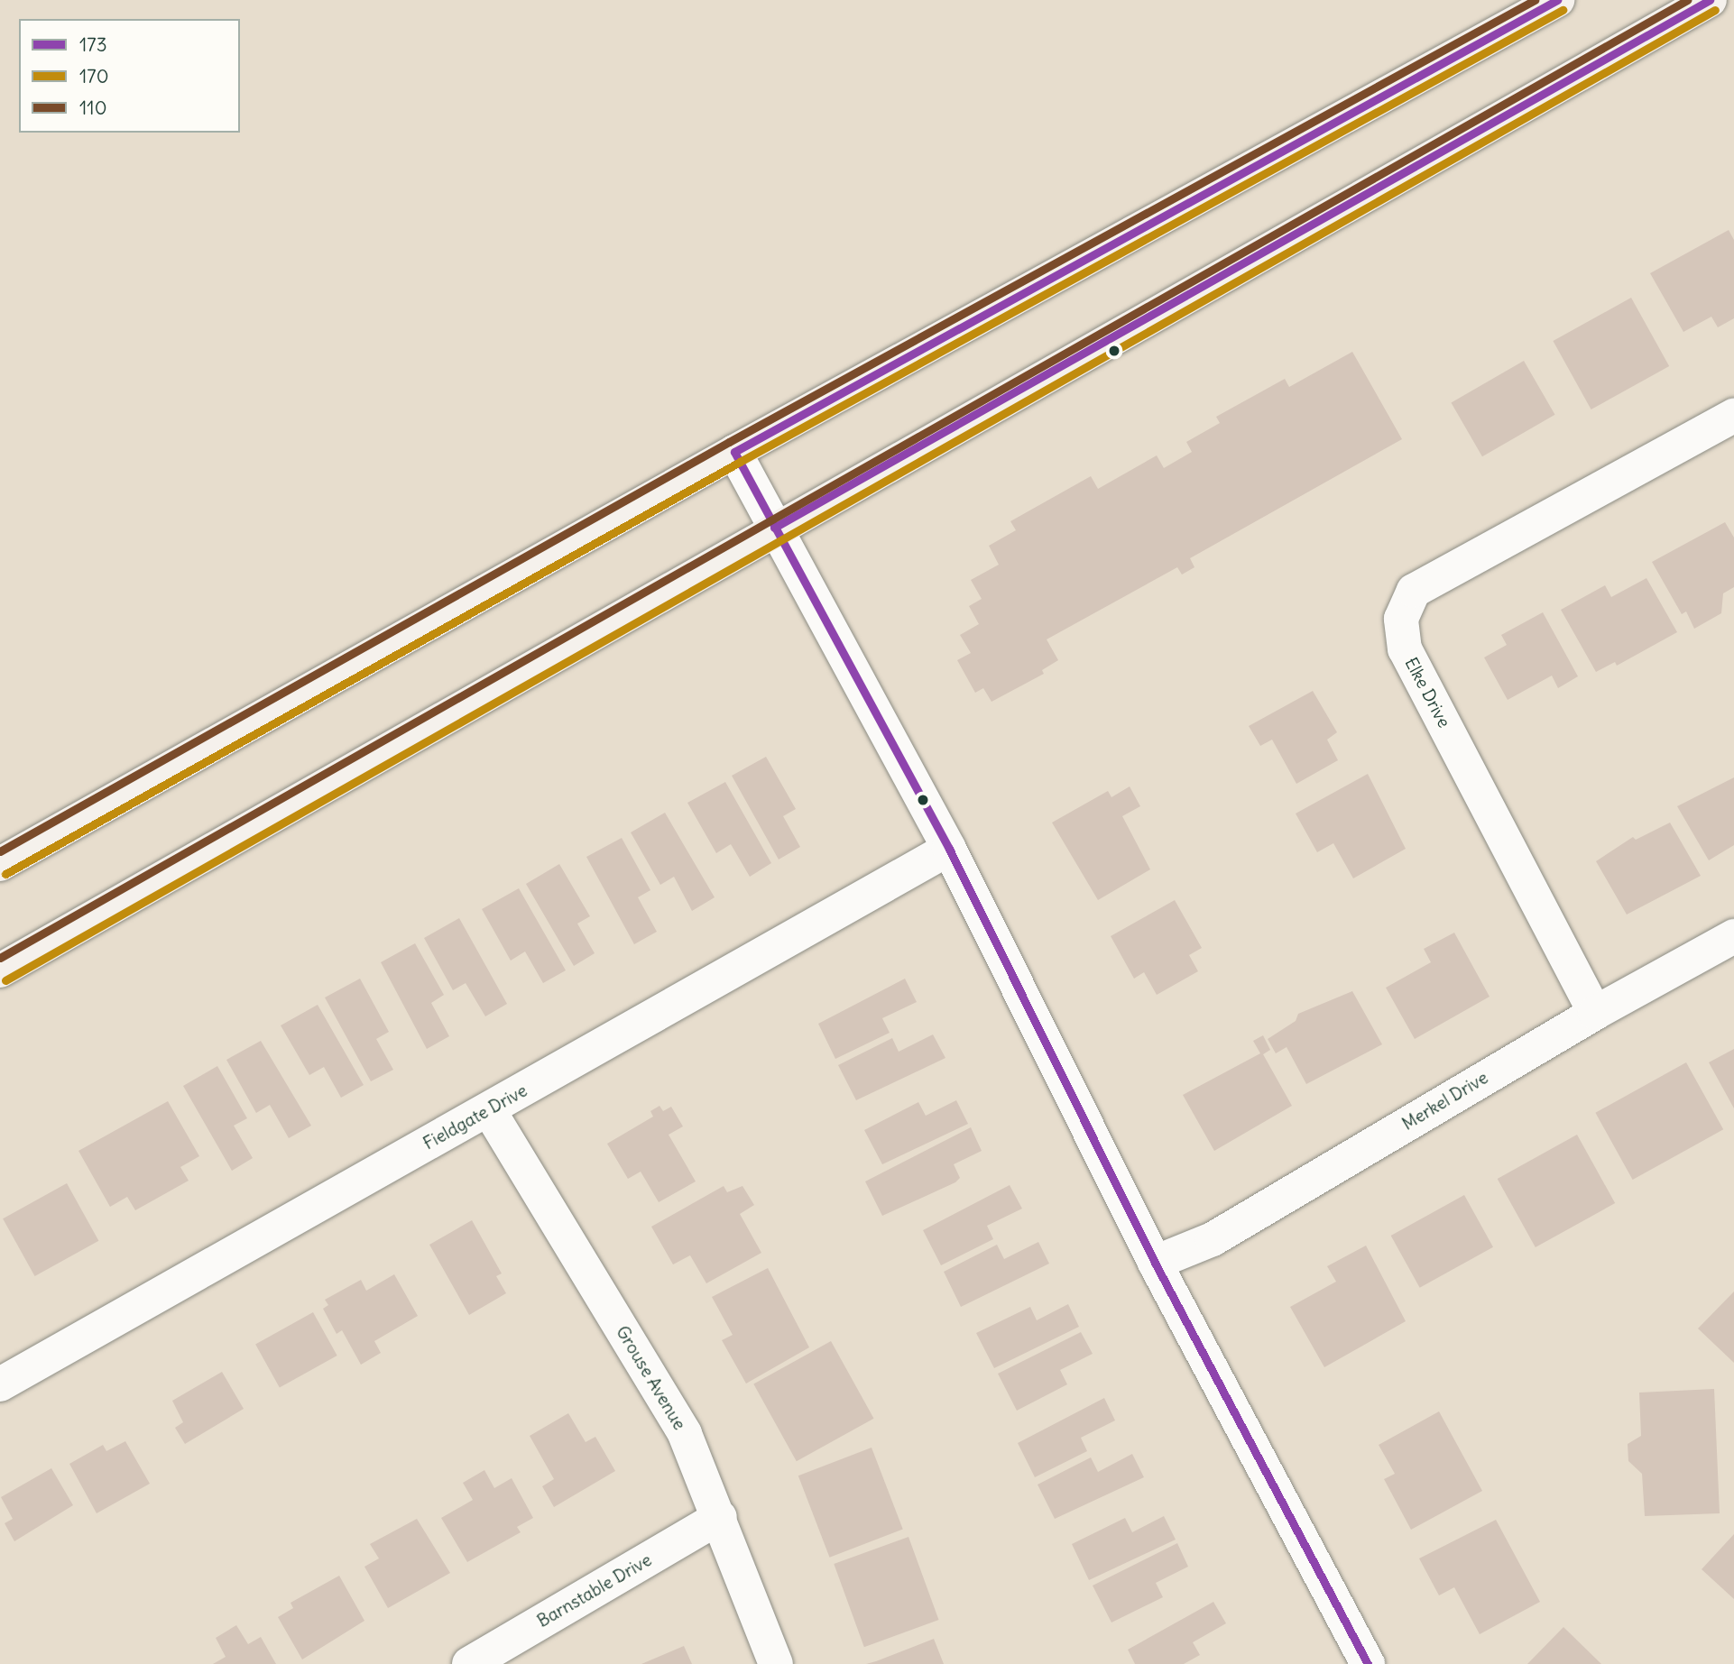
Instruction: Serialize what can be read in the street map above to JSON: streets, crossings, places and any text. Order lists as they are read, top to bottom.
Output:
{
  "streets": {
    "street": [
      "Elke Drive",
      "Merkel Drive",
      "Fieldgate Drive",
      "Grouse Avenue",
      "Barnstable Drive"
    ]
  },
  "crossings": [
    ["Elke Drive", "Merkel Drive"],
    ["Fieldgate Drive", "Grouse Avenue"],
    ["Grouse Avenue", "Barnstable Drive"]
  ],
  "lines": ["transit line 173", "transit line 110", "transit line 170"],
  "legend": ["173", "170", "110"]
}
